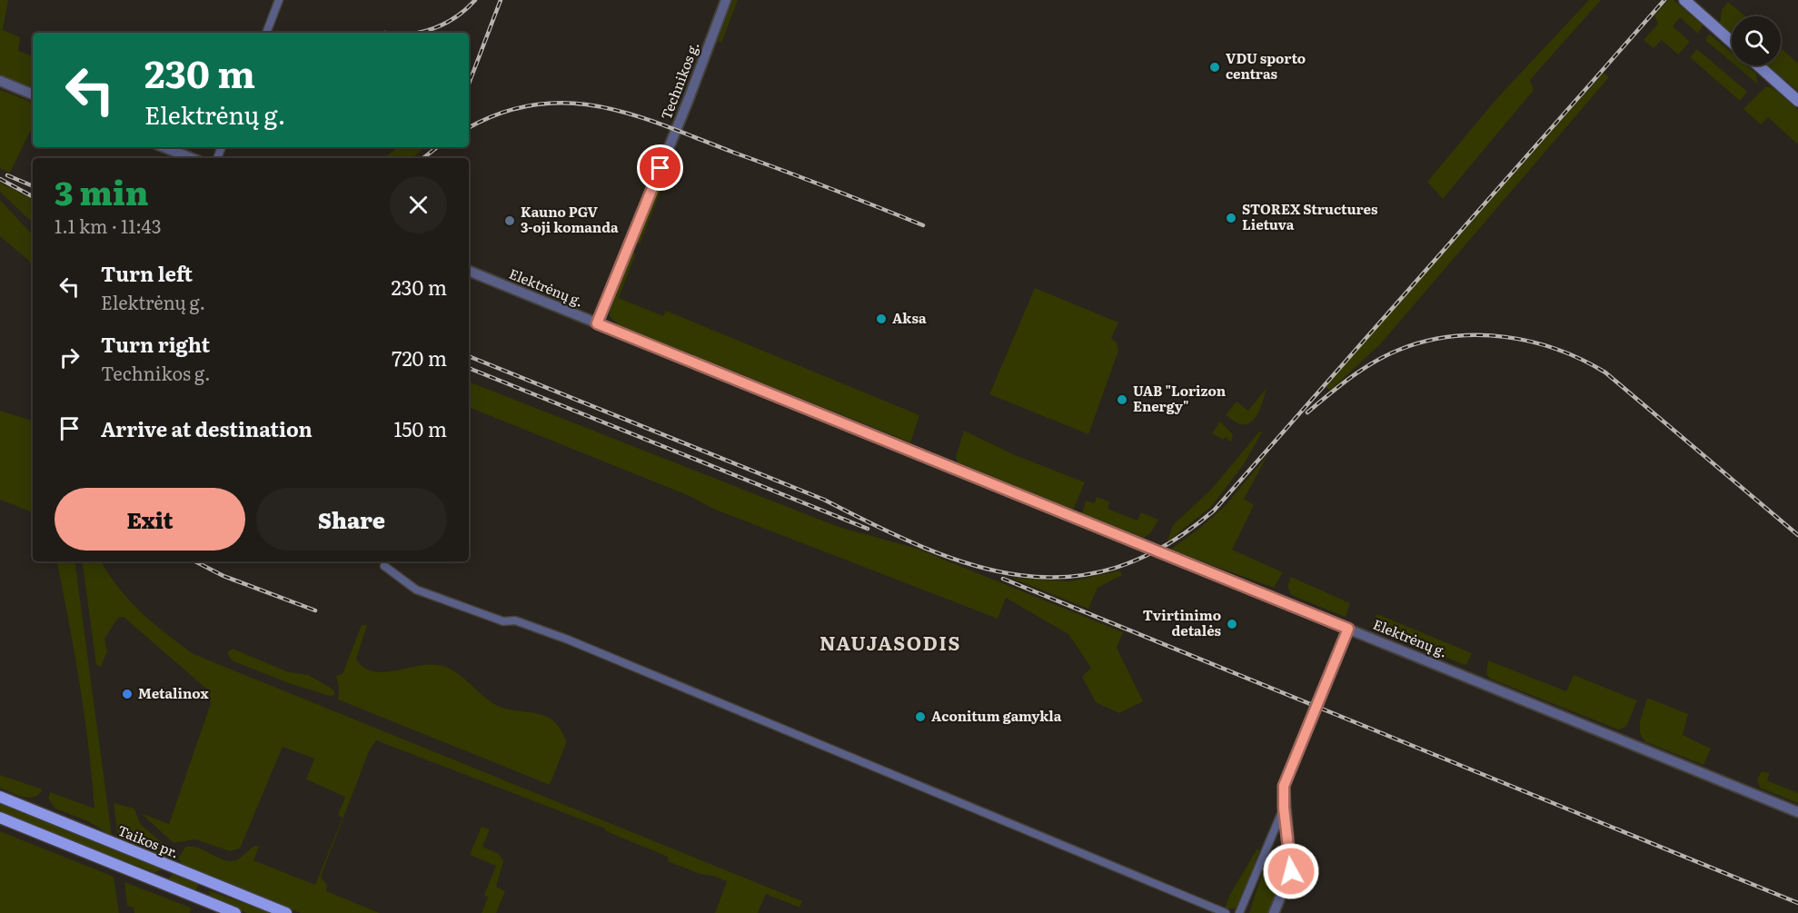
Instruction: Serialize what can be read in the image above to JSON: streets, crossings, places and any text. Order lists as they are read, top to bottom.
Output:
{
  "streets": {
    "main road": ["Taikos pr."],
    "street": ["Technikos g.", "Elektrėnų g."]
  },
  "crossings": [
    ["Technikos g.", "Elektrėnų g."]
  ],
  "districts": ["NAUJASODIS"],
  "places": [
    "VDU sporto centras",
    "STOREX Structures Lietuva",
    "Kauno PGV 3-oji komanda",
    "Aksa",
    "UAB \"Lorizon Energy\"",
    "Tvirtinimo detalės",
    "Metalinox",
    "Aconitum gamykla"
  ],
  "page": {
    "turn": ["230 m", "Elektrėnų g."],
    "heading": ["3 min", "1.1 km · 11:43"],
    "list": [
      {
        "name": "Turn left",
        "note": "Elektrėnų g.",
        "value": "230 m"
      },
      {
        "name": "Turn right",
        "note": "Technikos g.",
        "value": "720 m"
      },
      {
        "name": "Arrive at destination",
        "value": "150 m"
      }
    ],
    "buttons": ["Exit", "Share"]
  }
}
